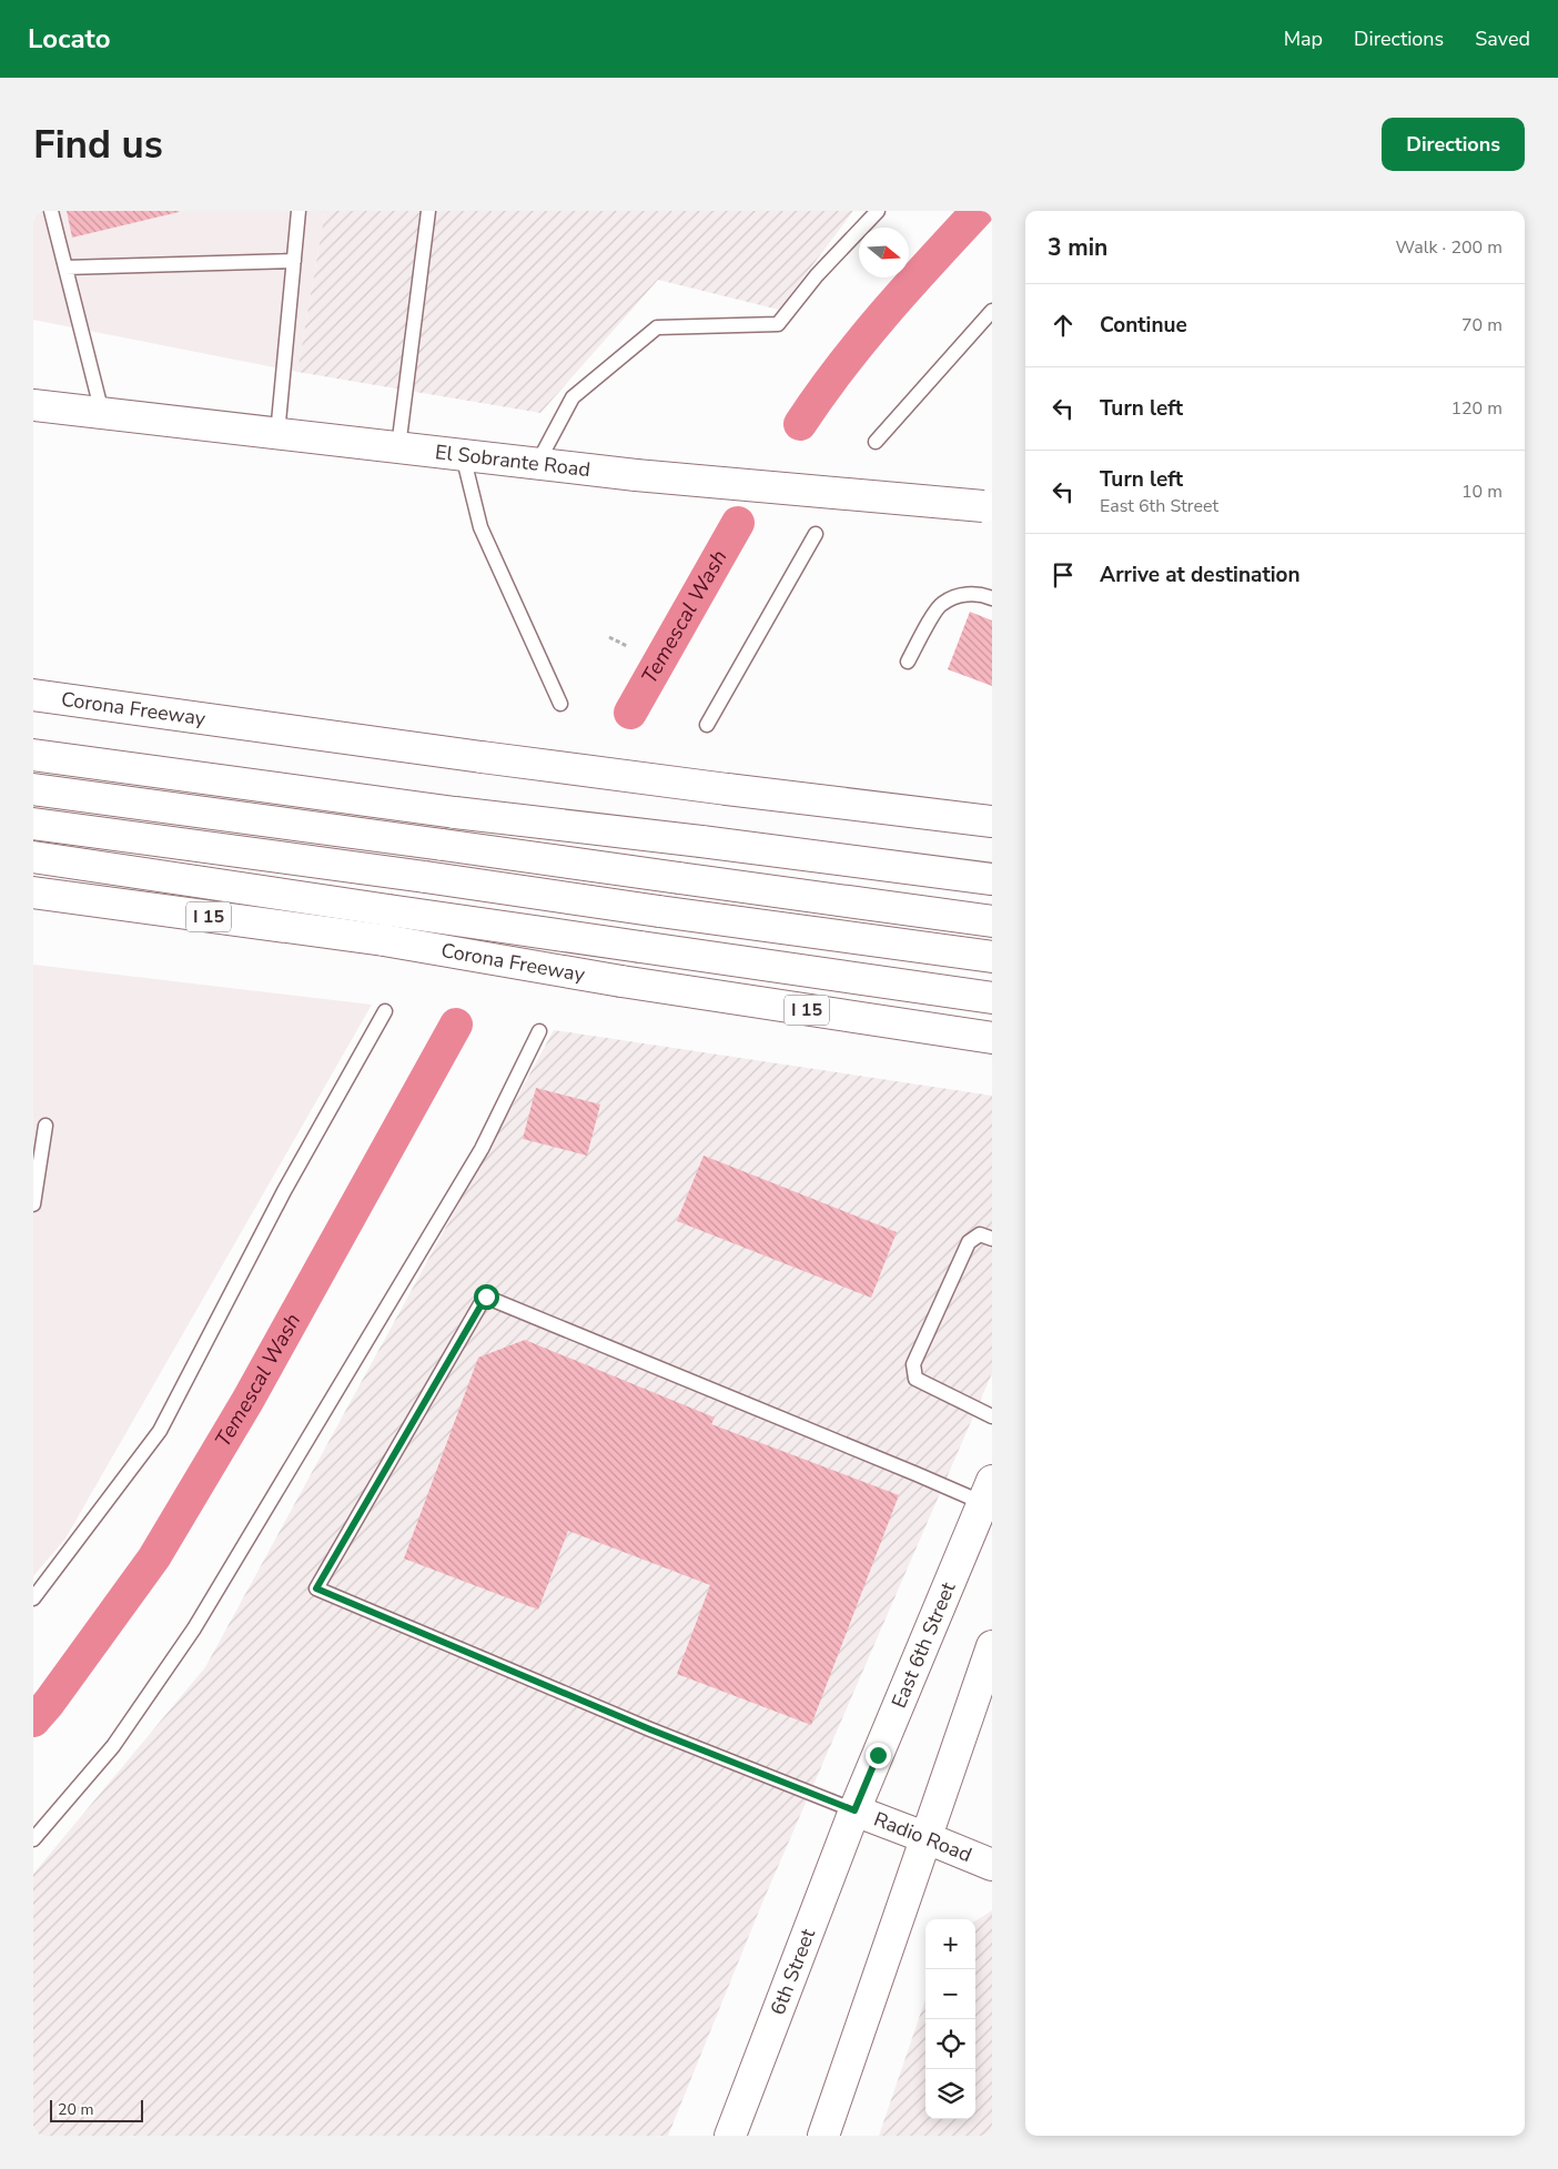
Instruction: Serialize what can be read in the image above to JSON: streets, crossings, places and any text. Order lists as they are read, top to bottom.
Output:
{
  "streets": {
    "main road": [
      "El Sobrante Road",
      "Corona Freeway",
      "I 15",
      "East 6th Street",
      "Radio Road",
      "6th Street"
    ]
  },
  "crossings": [
    ["East 6th Street", "Radio Road"],
    ["East 6th Street", "6th Street"],
    ["Radio Road", "6th Street"]
  ],
  "water": ["Temescal Wash"],
  "scale_bar": "20 m",
  "north": "right",
  "page": {
    "header": "Locato",
    "nav": ["Map", "Directions", "Saved"],
    "buttons": "Directions",
    "title": "Find us",
    "heading": ["3 min", "Walk · 200 m"],
    "list": [
      ["Continue", "70 m"],
      ["Turn left", "120 m"],
      ["Turn left", "East 6th Street", "10 m"],
      "Arrive at destination"
    ],
    "map_buttons": ["+", "−"],
    "scale": "20 m"
  }
}
